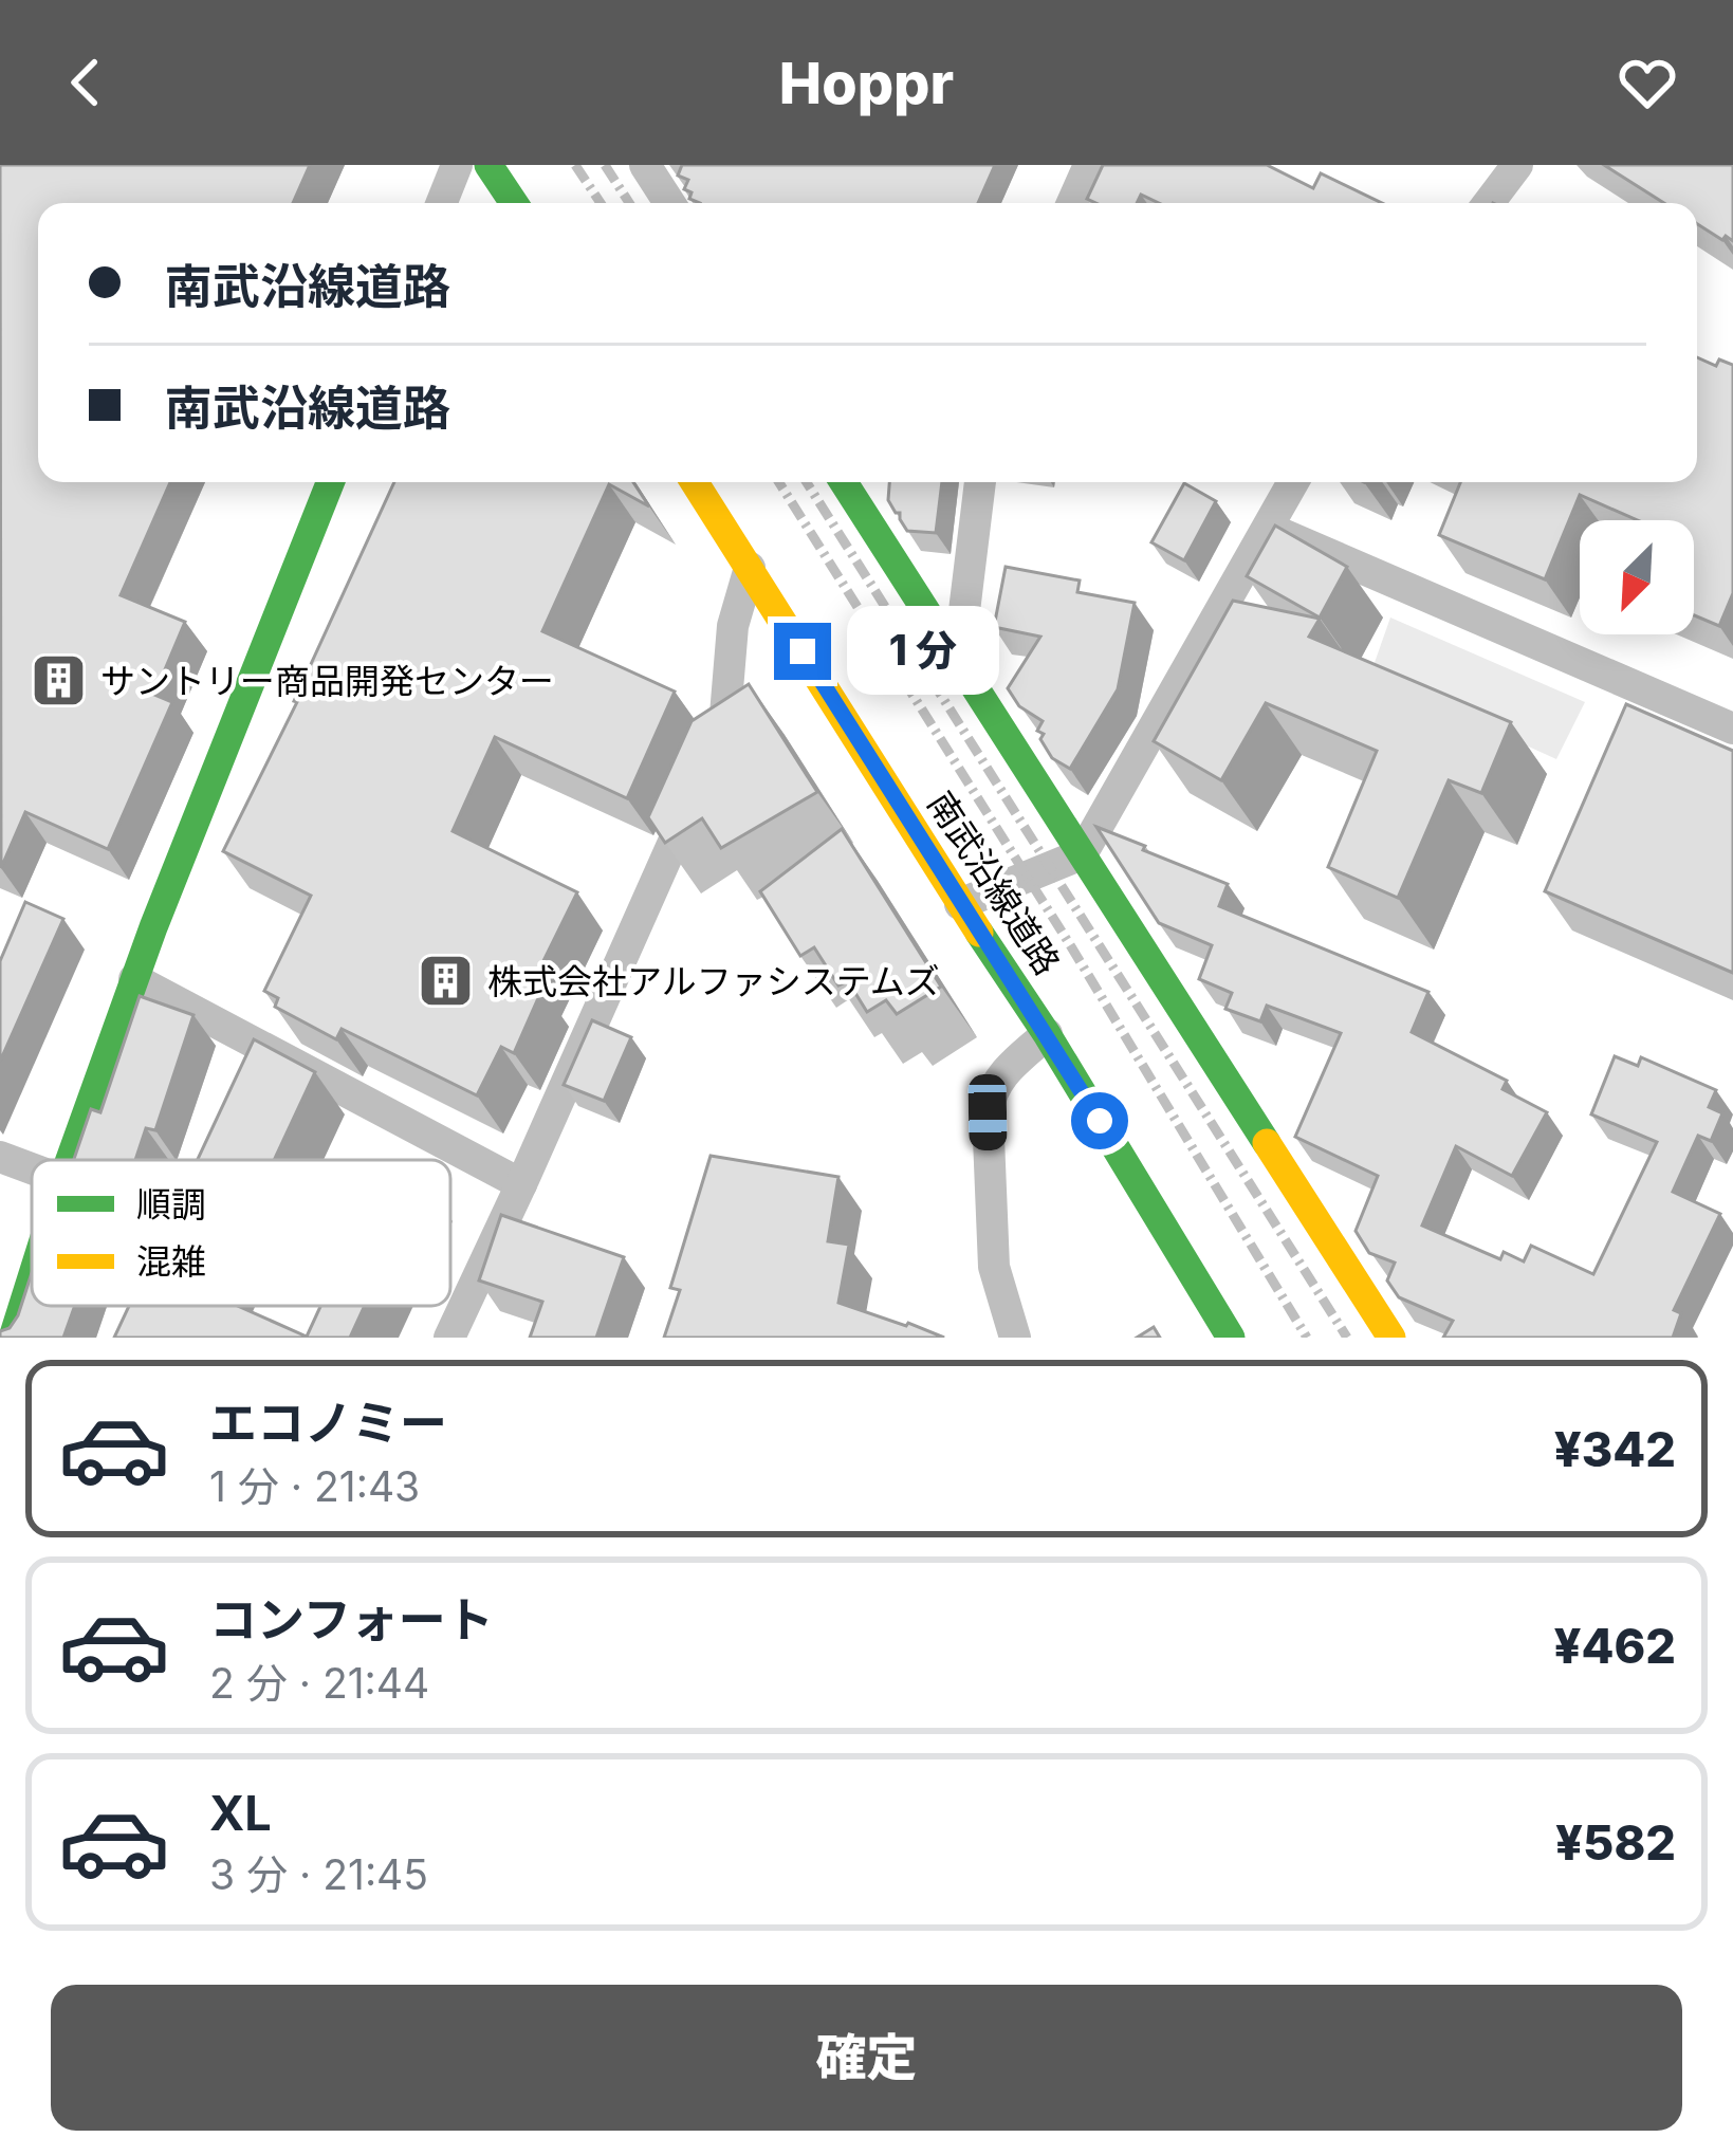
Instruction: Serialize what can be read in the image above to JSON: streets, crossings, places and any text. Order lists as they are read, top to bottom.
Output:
{
  "streets": {
    "street": ["南武沿線道路"]
  },
  "places": {
    "building": ["サントリー商品開発センター", "株式会社アルファシステムズ"]
  },
  "legend": ["順調", "混雑"],
  "north": "bottom left",
  "page": {
    "header": "Hoppr",
    "banner": ["南武沿線道路", "南武沿線道路"],
    "bubble": "1 分",
    "list": [
      {
        "name": "エコノミー",
        "note": "1 分 · 21:43",
        "value": "¥342"
      },
      {
        "name": "コンフォート",
        "note": "2 分 · 21:44",
        "value": "¥462"
      },
      {
        "name": "XL",
        "note": "3 分 · 21:45",
        "value": "¥582"
      }
    ],
    "buttons": "確定"
  }
}
